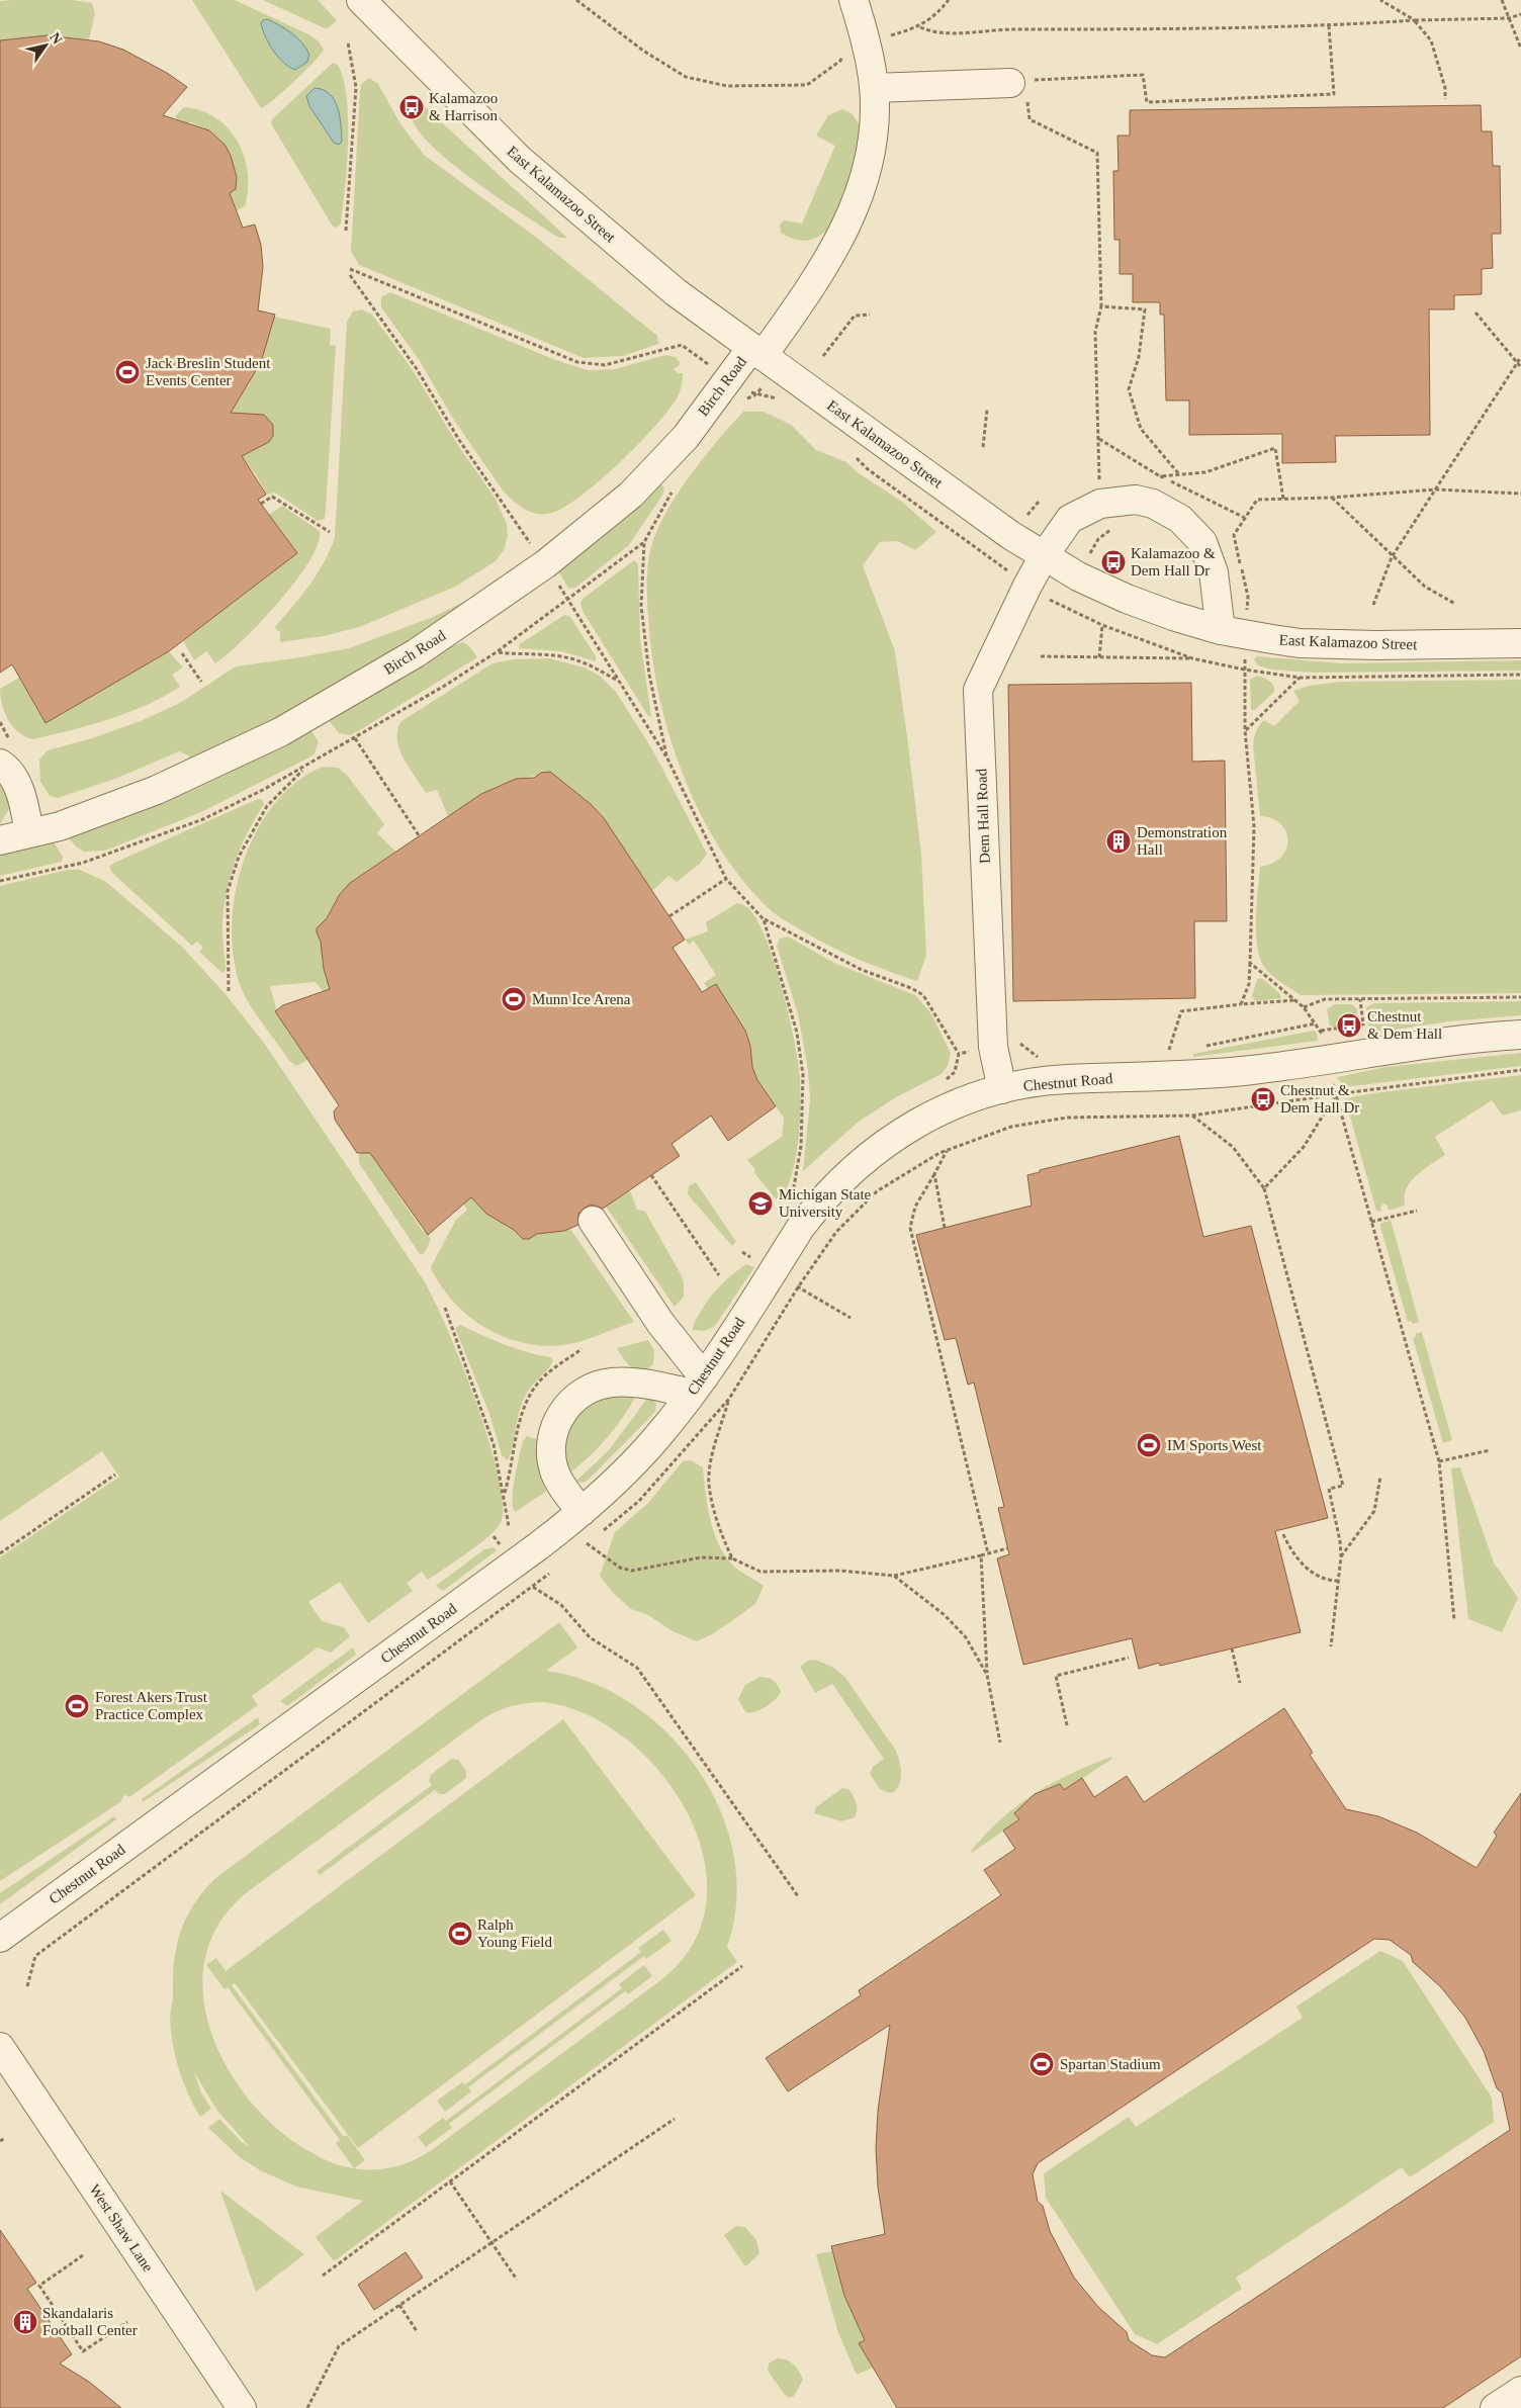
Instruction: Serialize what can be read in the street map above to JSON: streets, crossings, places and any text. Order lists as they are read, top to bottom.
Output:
{
  "streets": {
    "street": [
      "East Kalamazoo Street",
      "Birch Road",
      "Dem Hall Road",
      "Chestnut Road",
      "West Shaw Lane"
    ]
  },
  "crossings": [
    ["East Kalamazoo Street", "Birch Road"],
    ["East Kalamazoo Street", "Dem Hall Road"],
    ["Dem Hall Road", "Chestnut Road"]
  ],
  "places": {
    "bus stop": [
      "Kalamazoo & Harrison",
      "Kalamazoo & Dem Hall Dr",
      "Chestnut & Dem Hall",
      "Chestnut & Dem Hall Dr"
    ],
    "sports": [
      "Jack Breslin Student Events Center",
      "Munn Ice Arena",
      "IM Sports West",
      "Forest Akers Trust Practice Complex",
      "Ralph Young Field",
      "Spartan Stadium"
    ],
    "building": ["Demonstration Hall", "Skandalaris Football Center"],
    "school or university": ["Michigan State University"]
  },
  "north": "top right"
}
